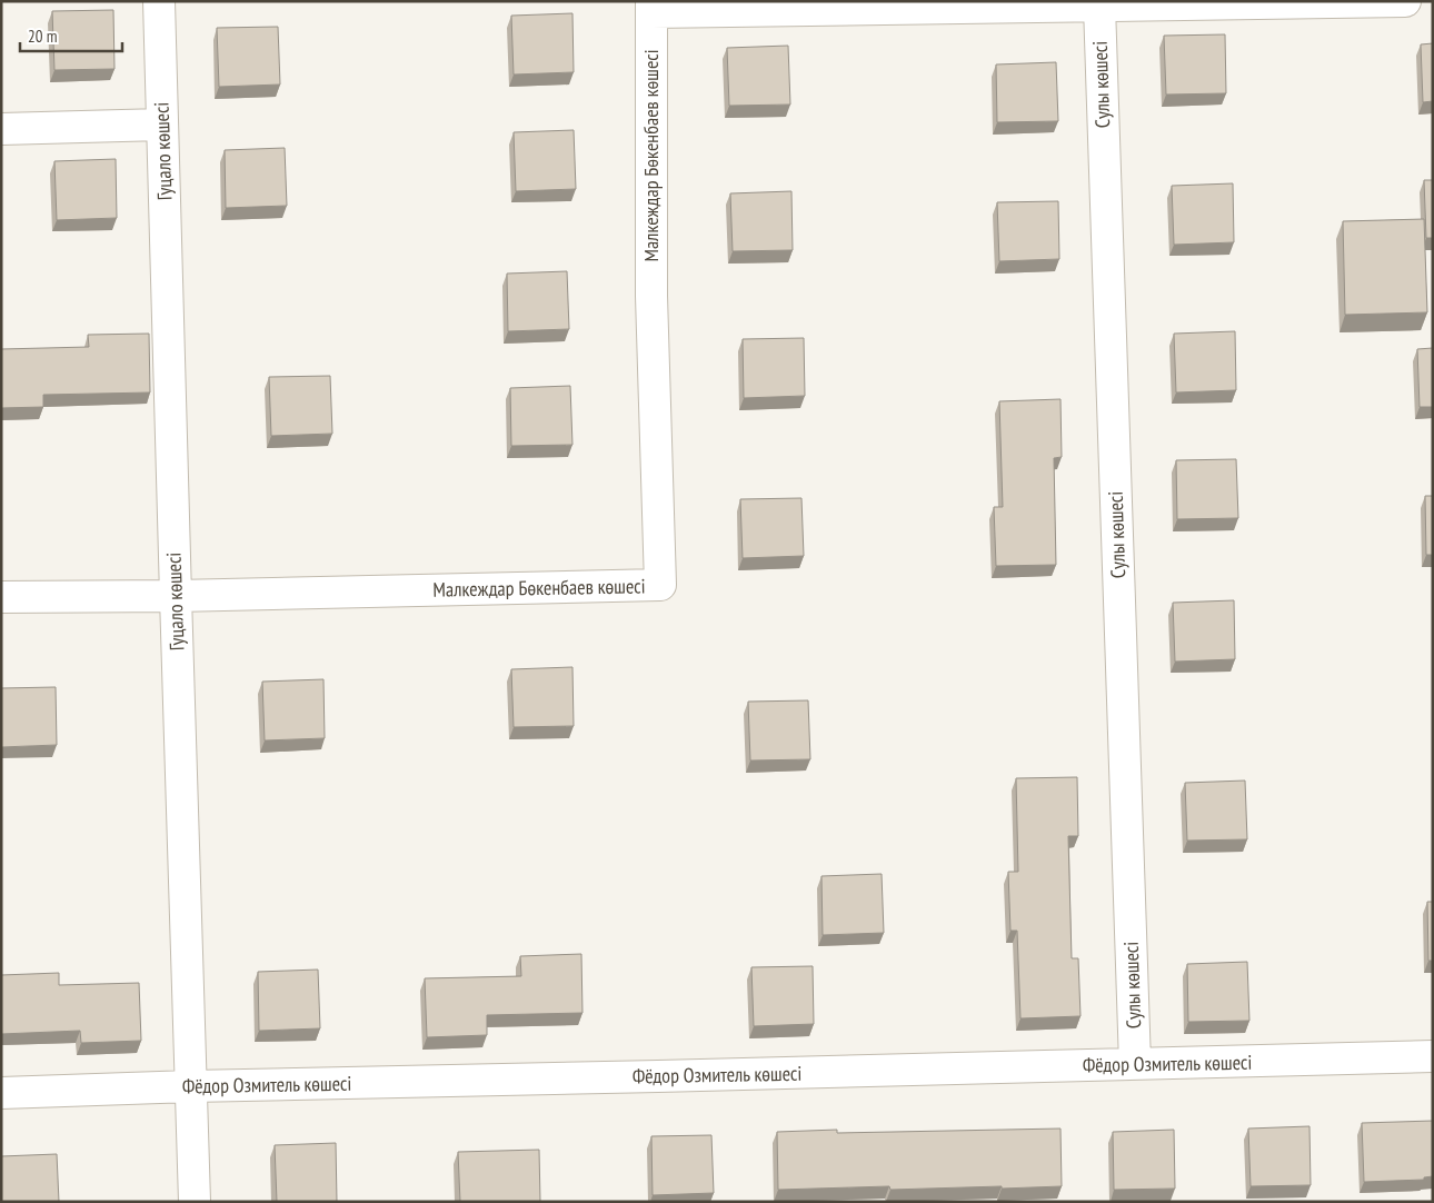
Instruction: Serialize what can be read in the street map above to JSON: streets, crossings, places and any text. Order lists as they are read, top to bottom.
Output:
{
  "streets": {
    "street": [
      "Сулы көшесі",
      "Гуцало көшесі",
      "Малкеждар Бөкенбаев көшесі",
      "Фёдор Озмитель көшесі"
    ]
  },
  "crossings": [
    ["Сулы көшесі", "Фёдор Озмитель көшесі"],
    ["Гуцало көшесі", "Малкеждар Бөкенбаев көшесі"],
    ["Гуцало көшесі", "Фёдор Озмитель көшесі"]
  ],
  "scale_bar": "20 m"
}
